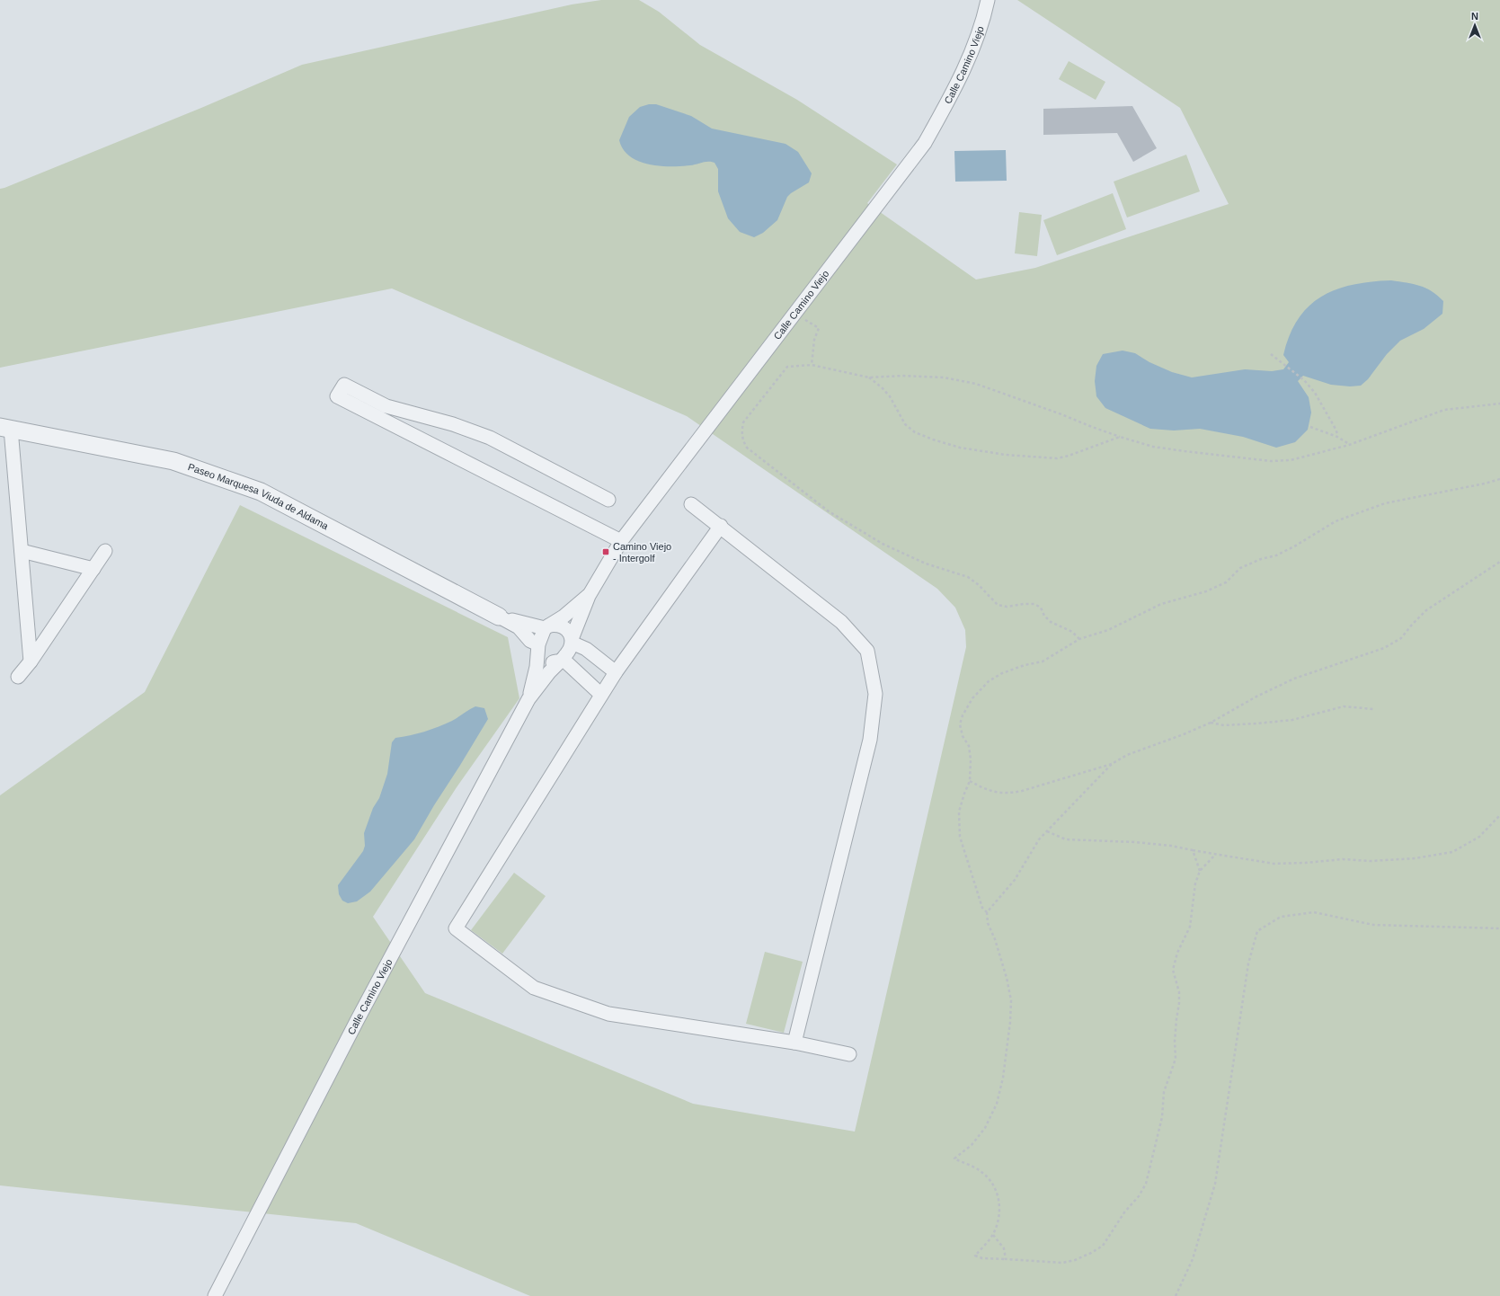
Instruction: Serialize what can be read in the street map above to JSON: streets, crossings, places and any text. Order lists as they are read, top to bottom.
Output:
{
  "streets": {
    "street": ["Calle Camino Viejo", "Paseo Marquesa Viuda de Aldama"]
  },
  "crossings": [
    ["Calle Camino Viejo", "Paseo Marquesa Viuda de Aldama"]
  ],
  "places": {
    "transit": ["Camino Viejo - Intergolf"]
  },
  "north": "top"
}
